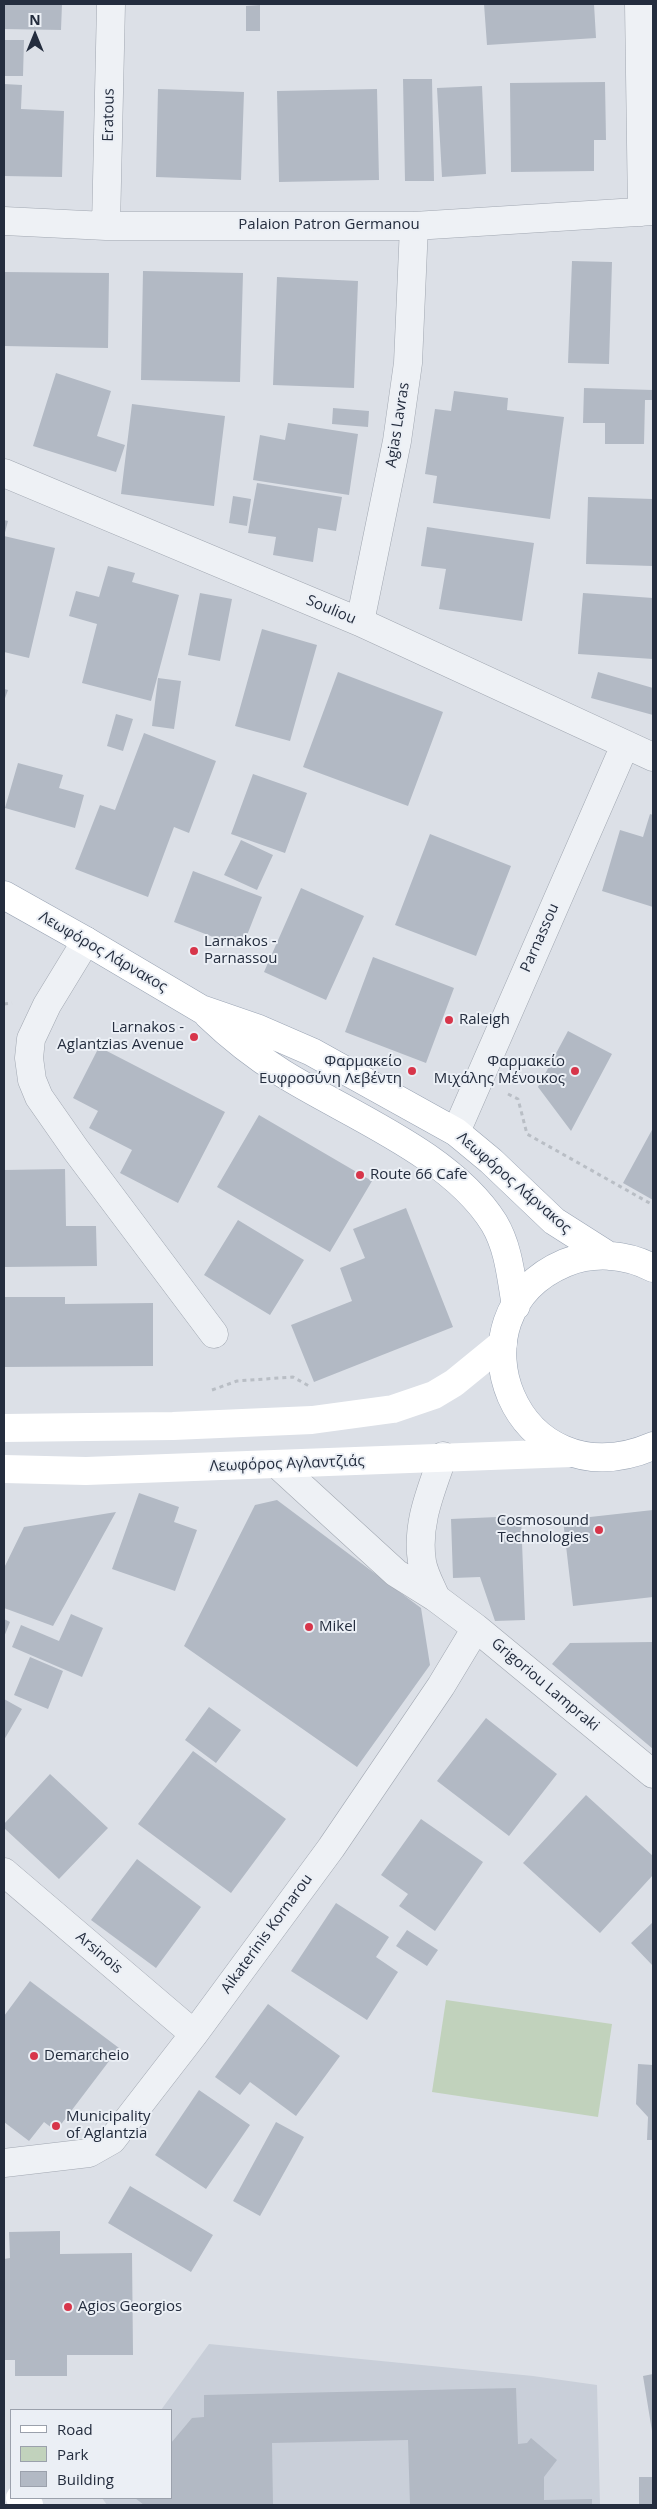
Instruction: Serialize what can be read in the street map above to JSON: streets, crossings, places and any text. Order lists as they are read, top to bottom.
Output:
{
  "streets": {
    "main road": ["Λεωφόρος Λάρνακος", "Λεωφόρος Αγλαντζιάς"],
    "street": [
      "Eratous",
      "Palaion Patron Germanou",
      "Agias Lavras",
      "Souliou",
      "Parnassou",
      "Grigoriou Lampraki",
      "Aikaterinis Kornarou",
      "Arsinois"
    ]
  },
  "crossings": [
    ["Eratous", "Palaion Patron Germanou"],
    ["Palaion Patron Germanou", "Agias Lavras"],
    ["Agias Lavras", "Souliou"],
    ["Souliou", "Parnassou"],
    ["Parnassou", "Λεωφόρος Λάρνακος"],
    ["Λεωφόρος Λάρνακος", "Λεωφόρος Αγλαντζιάς"],
    ["Λεωφόρος Αγλαντζιάς", "Grigoriou Lampraki"],
    ["Grigoriou Lampraki", "Aikaterinis Kornarou"],
    ["Aikaterinis Kornarou", "Arsinois"]
  ],
  "places": [
    "Larnakos - Parnassou",
    "Raleigh",
    "Larnakos - Aglantzias Avenue",
    "Φαρμακείο Ευφροσύνη Λεβέντη",
    "Φαρμακείο Μιχάλης Μένοικος",
    "Route 66 Cafe",
    "Cosmosound Technologies",
    "Mikel",
    "Demarcheio",
    "Municipality of Aglantzia",
    "Agios Georgios"
  ],
  "legend": ["Road", "Park", "Building"],
  "north": "top"
}
